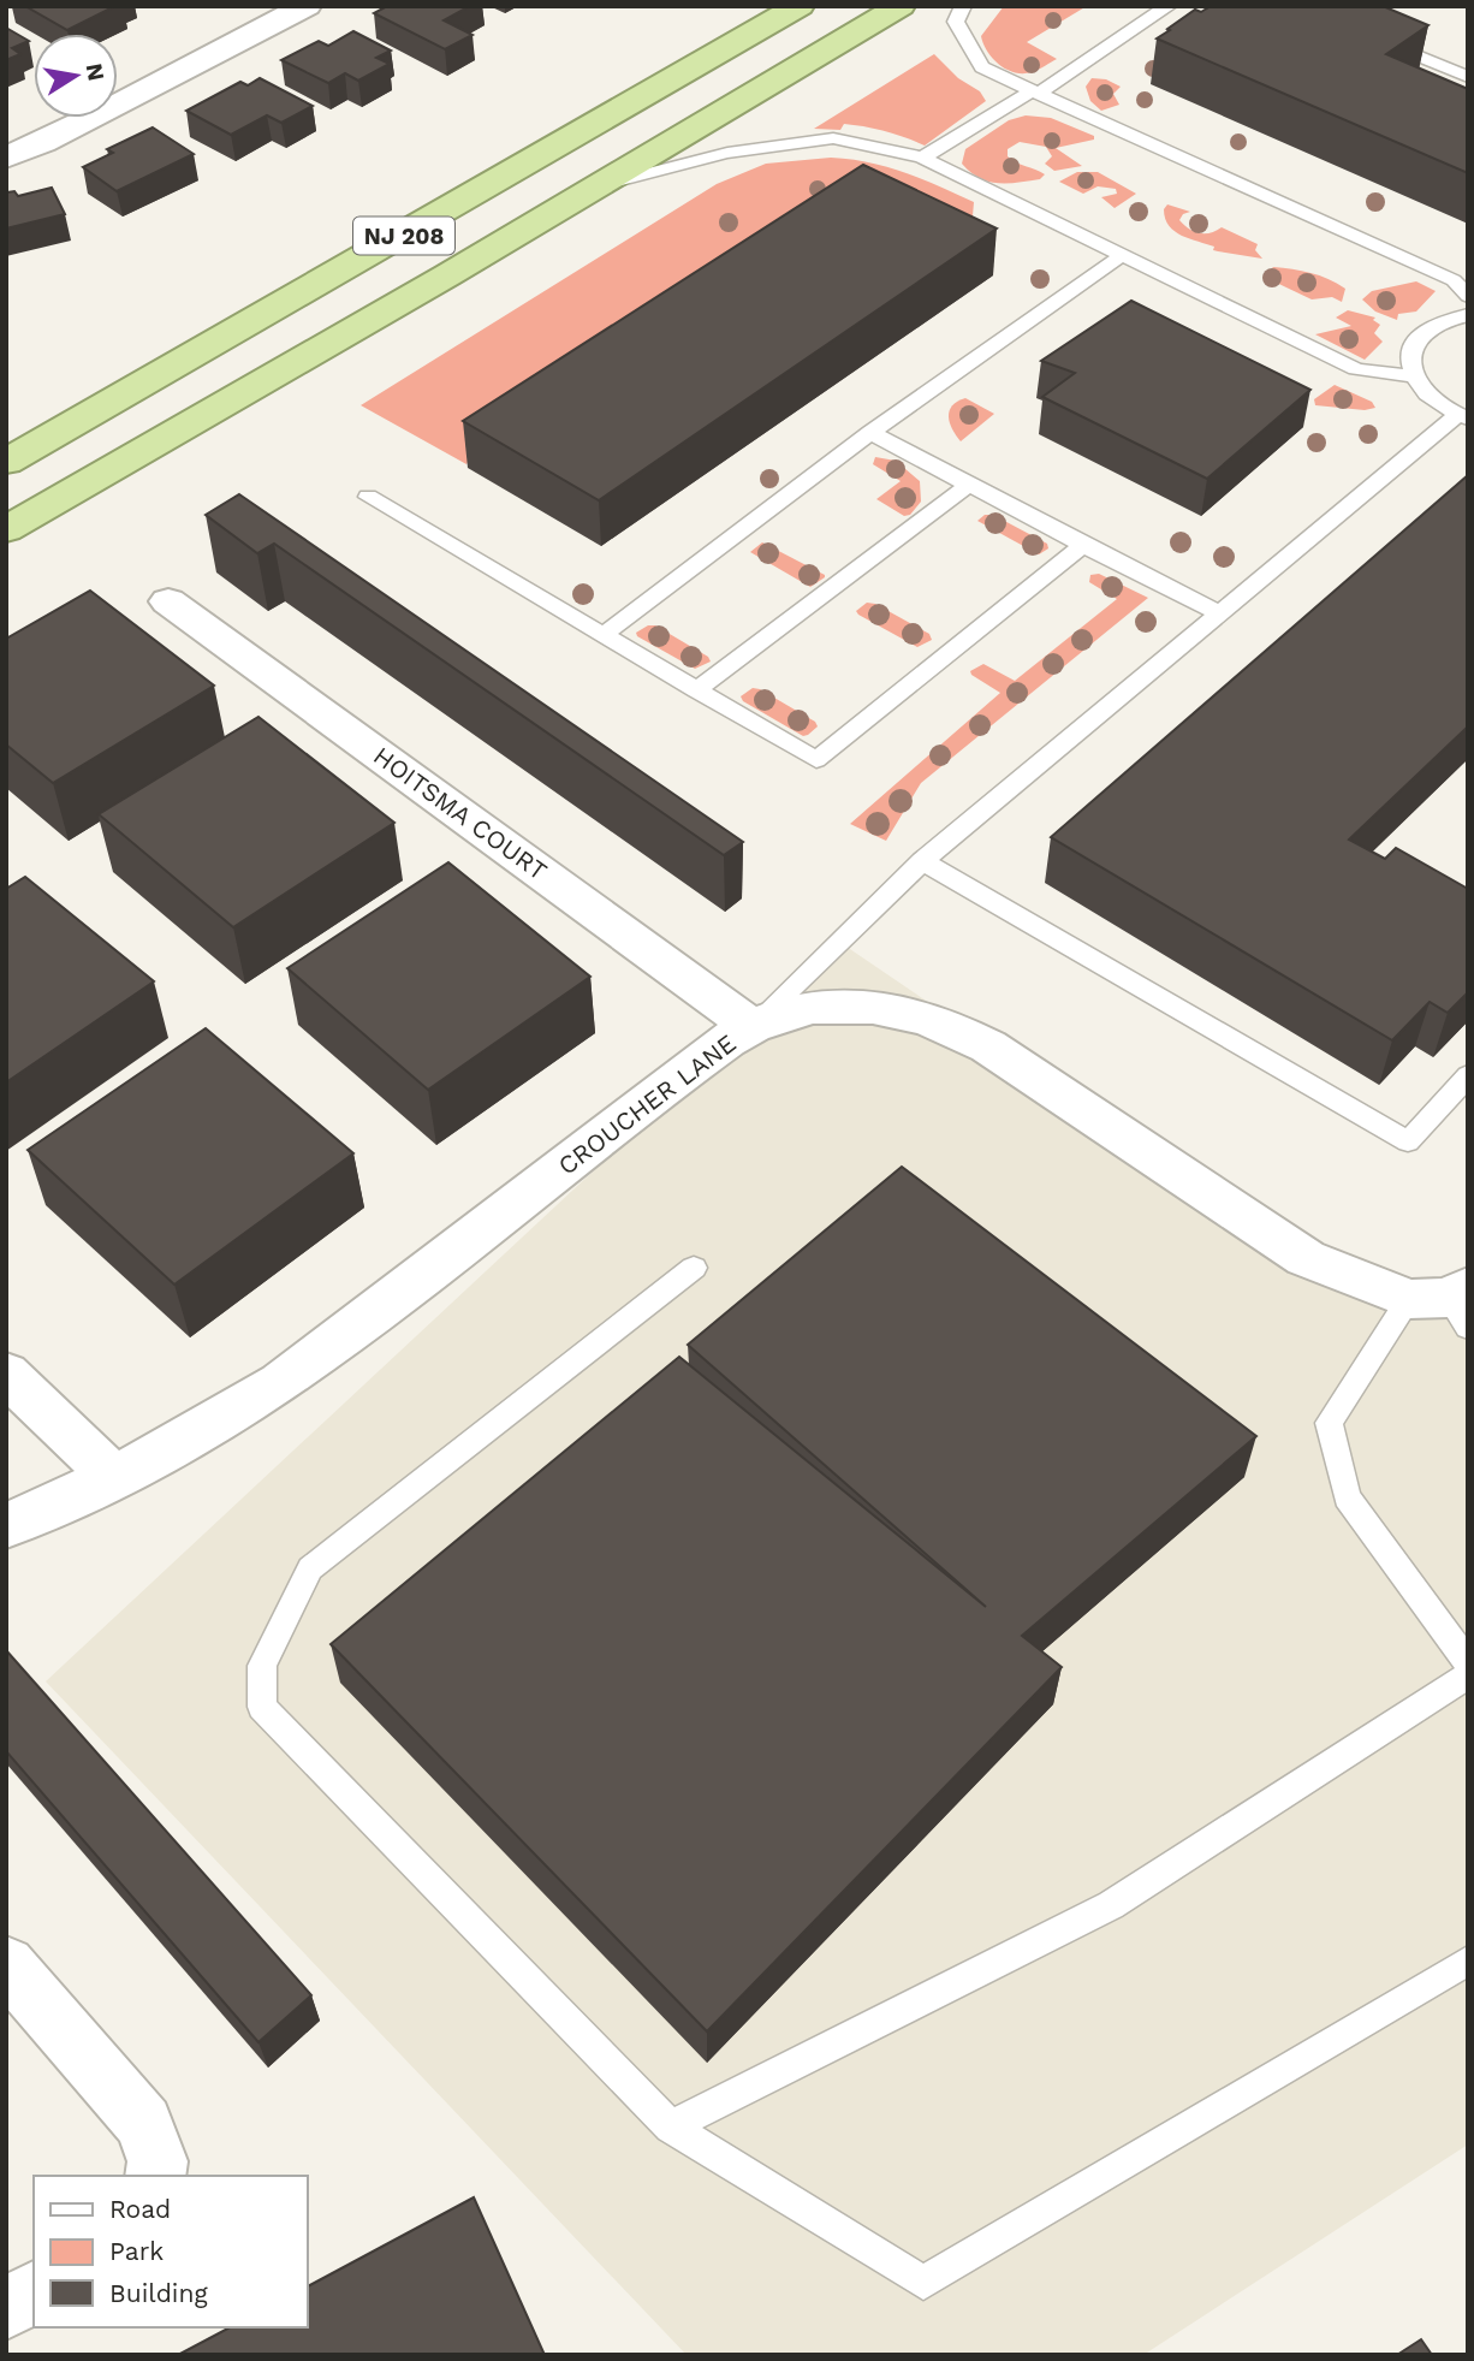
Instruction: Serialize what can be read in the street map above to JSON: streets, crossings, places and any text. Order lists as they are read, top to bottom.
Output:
{
  "streets": {
    "highway": ["NJ 208"],
    "street": ["HOITSMA COURT", "CROUCHER LANE"]
  },
  "crossings": [
    ["HOITSMA COURT", "CROUCHER LANE"]
  ],
  "legend": ["Road", "Park", "Building"],
  "north": "right"
}
